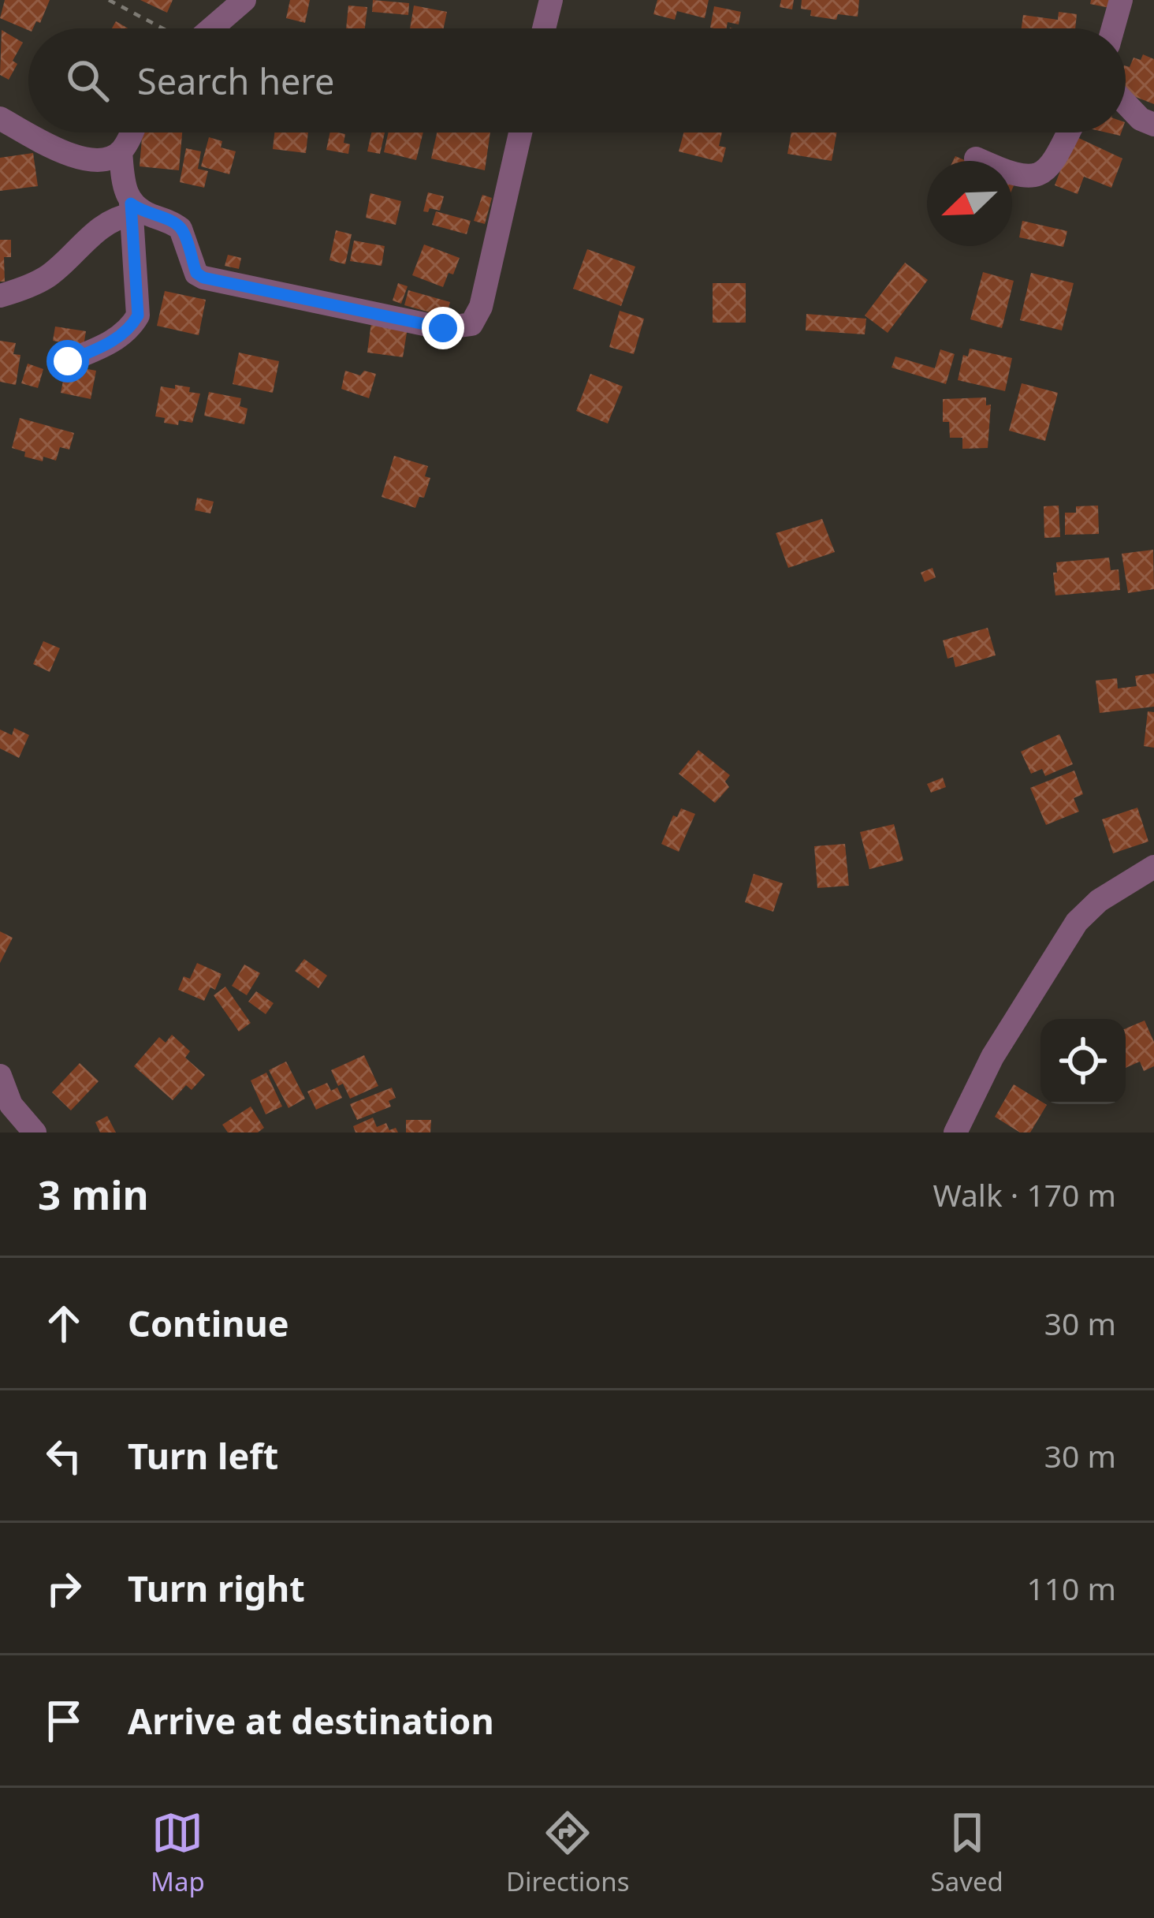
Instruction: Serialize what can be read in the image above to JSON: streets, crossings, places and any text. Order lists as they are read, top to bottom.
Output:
{
  "north": "bottom left",
  "page": {
    "search": "Search here",
    "heading": ["3 min", "Walk · 170 m"],
    "list": [
      ["Continue", "30 m"],
      ["Turn left", "30 m"],
      ["Turn right", "110 m"],
      "Arrive at destination"
    ],
    "nav": ["Map", "Directions", "Saved"]
  }
}
